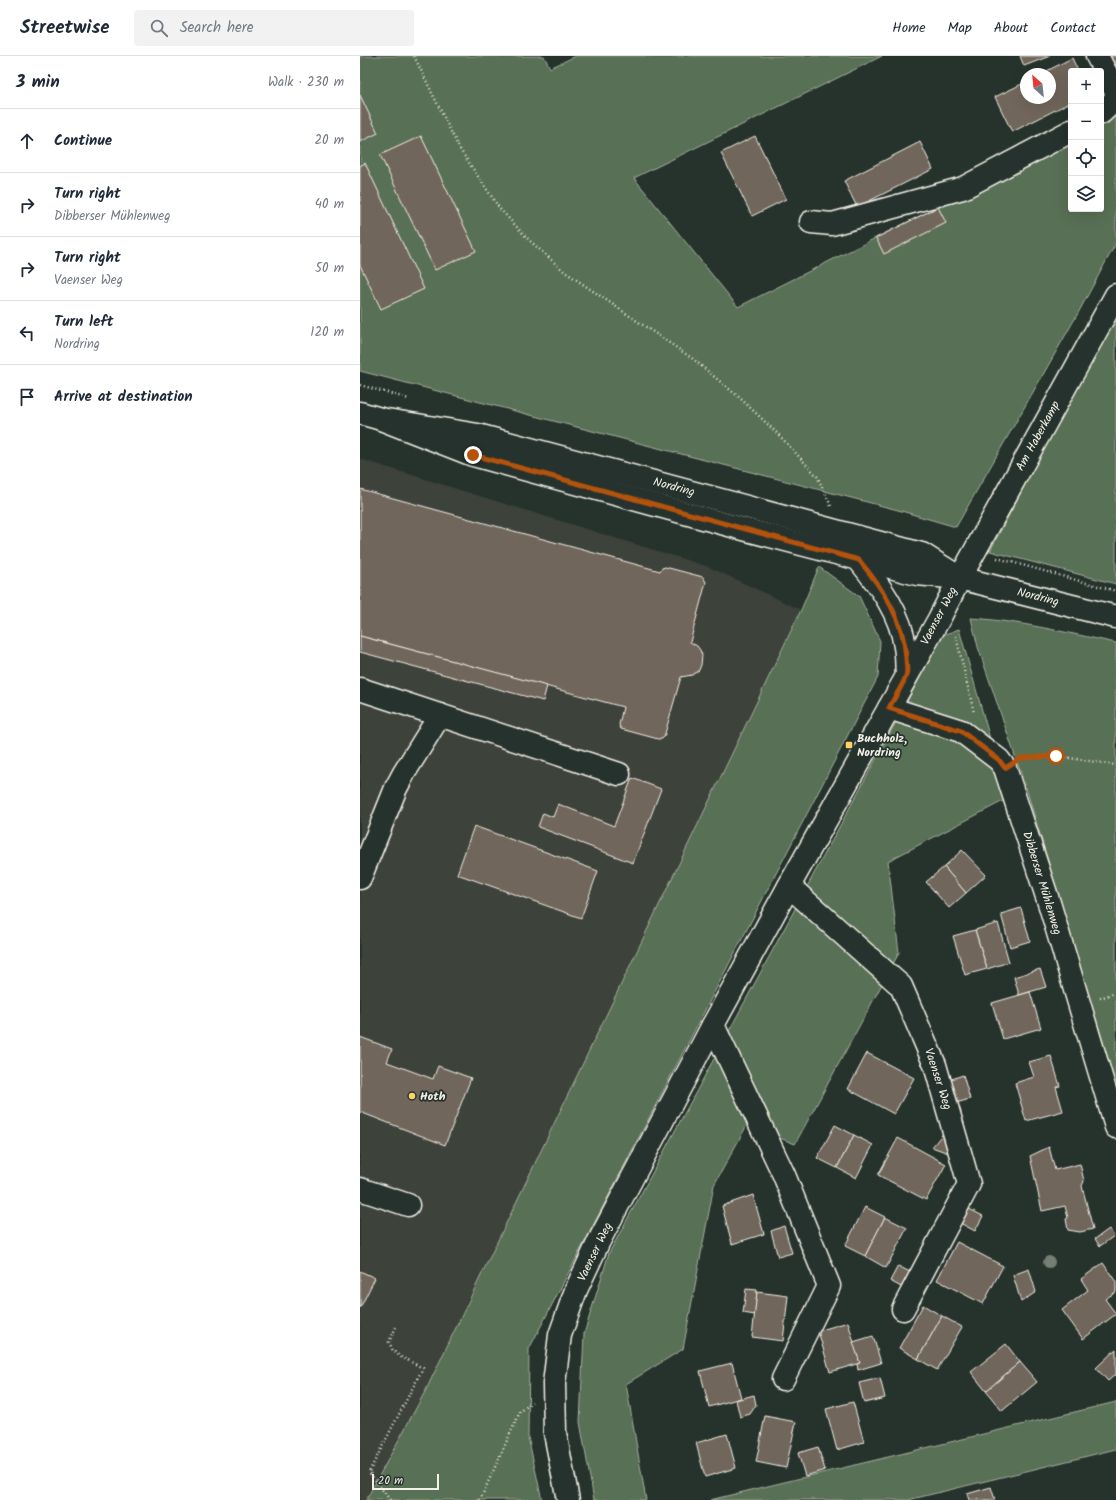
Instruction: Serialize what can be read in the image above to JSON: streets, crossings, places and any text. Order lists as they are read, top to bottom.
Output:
{
  "streets": {
    "street": [
      "Am Haberkamp",
      "Nordring",
      "Vaenser Weg",
      "Dibberser Mühlenweg"
    ]
  },
  "crossings": [
    ["Am Haberkamp", "Nordring"],
    ["Am Haberkamp", "Vaenser Weg"],
    ["Nordring", "Vaenser Weg"],
    ["Vaenser Weg", "Dibberser Mühlenweg"]
  ],
  "places": {
    "transit": ["Buchholz, Nordring"],
    "other": ["Hoth"]
  },
  "scale_bar": "20 m",
  "north": "top left",
  "page": {
    "header": "Streetwise",
    "search": "Search here",
    "nav": [
      "Home",
      "Map",
      "About",
      "Contact"
    ],
    "heading": ["3 min", "Walk · 230 m"],
    "map_buttons": ["+", "−"],
    "list": [
      ["Continue", "20 m"],
      ["Turn right", "Dibberser Mühlenweg", "40 m"],
      ["Turn right", "Vaenser Weg", "50 m"],
      ["Turn left", "Nordring", "120 m"],
      "Arrive at destination"
    ],
    "scale": "20 m"
  }
}
